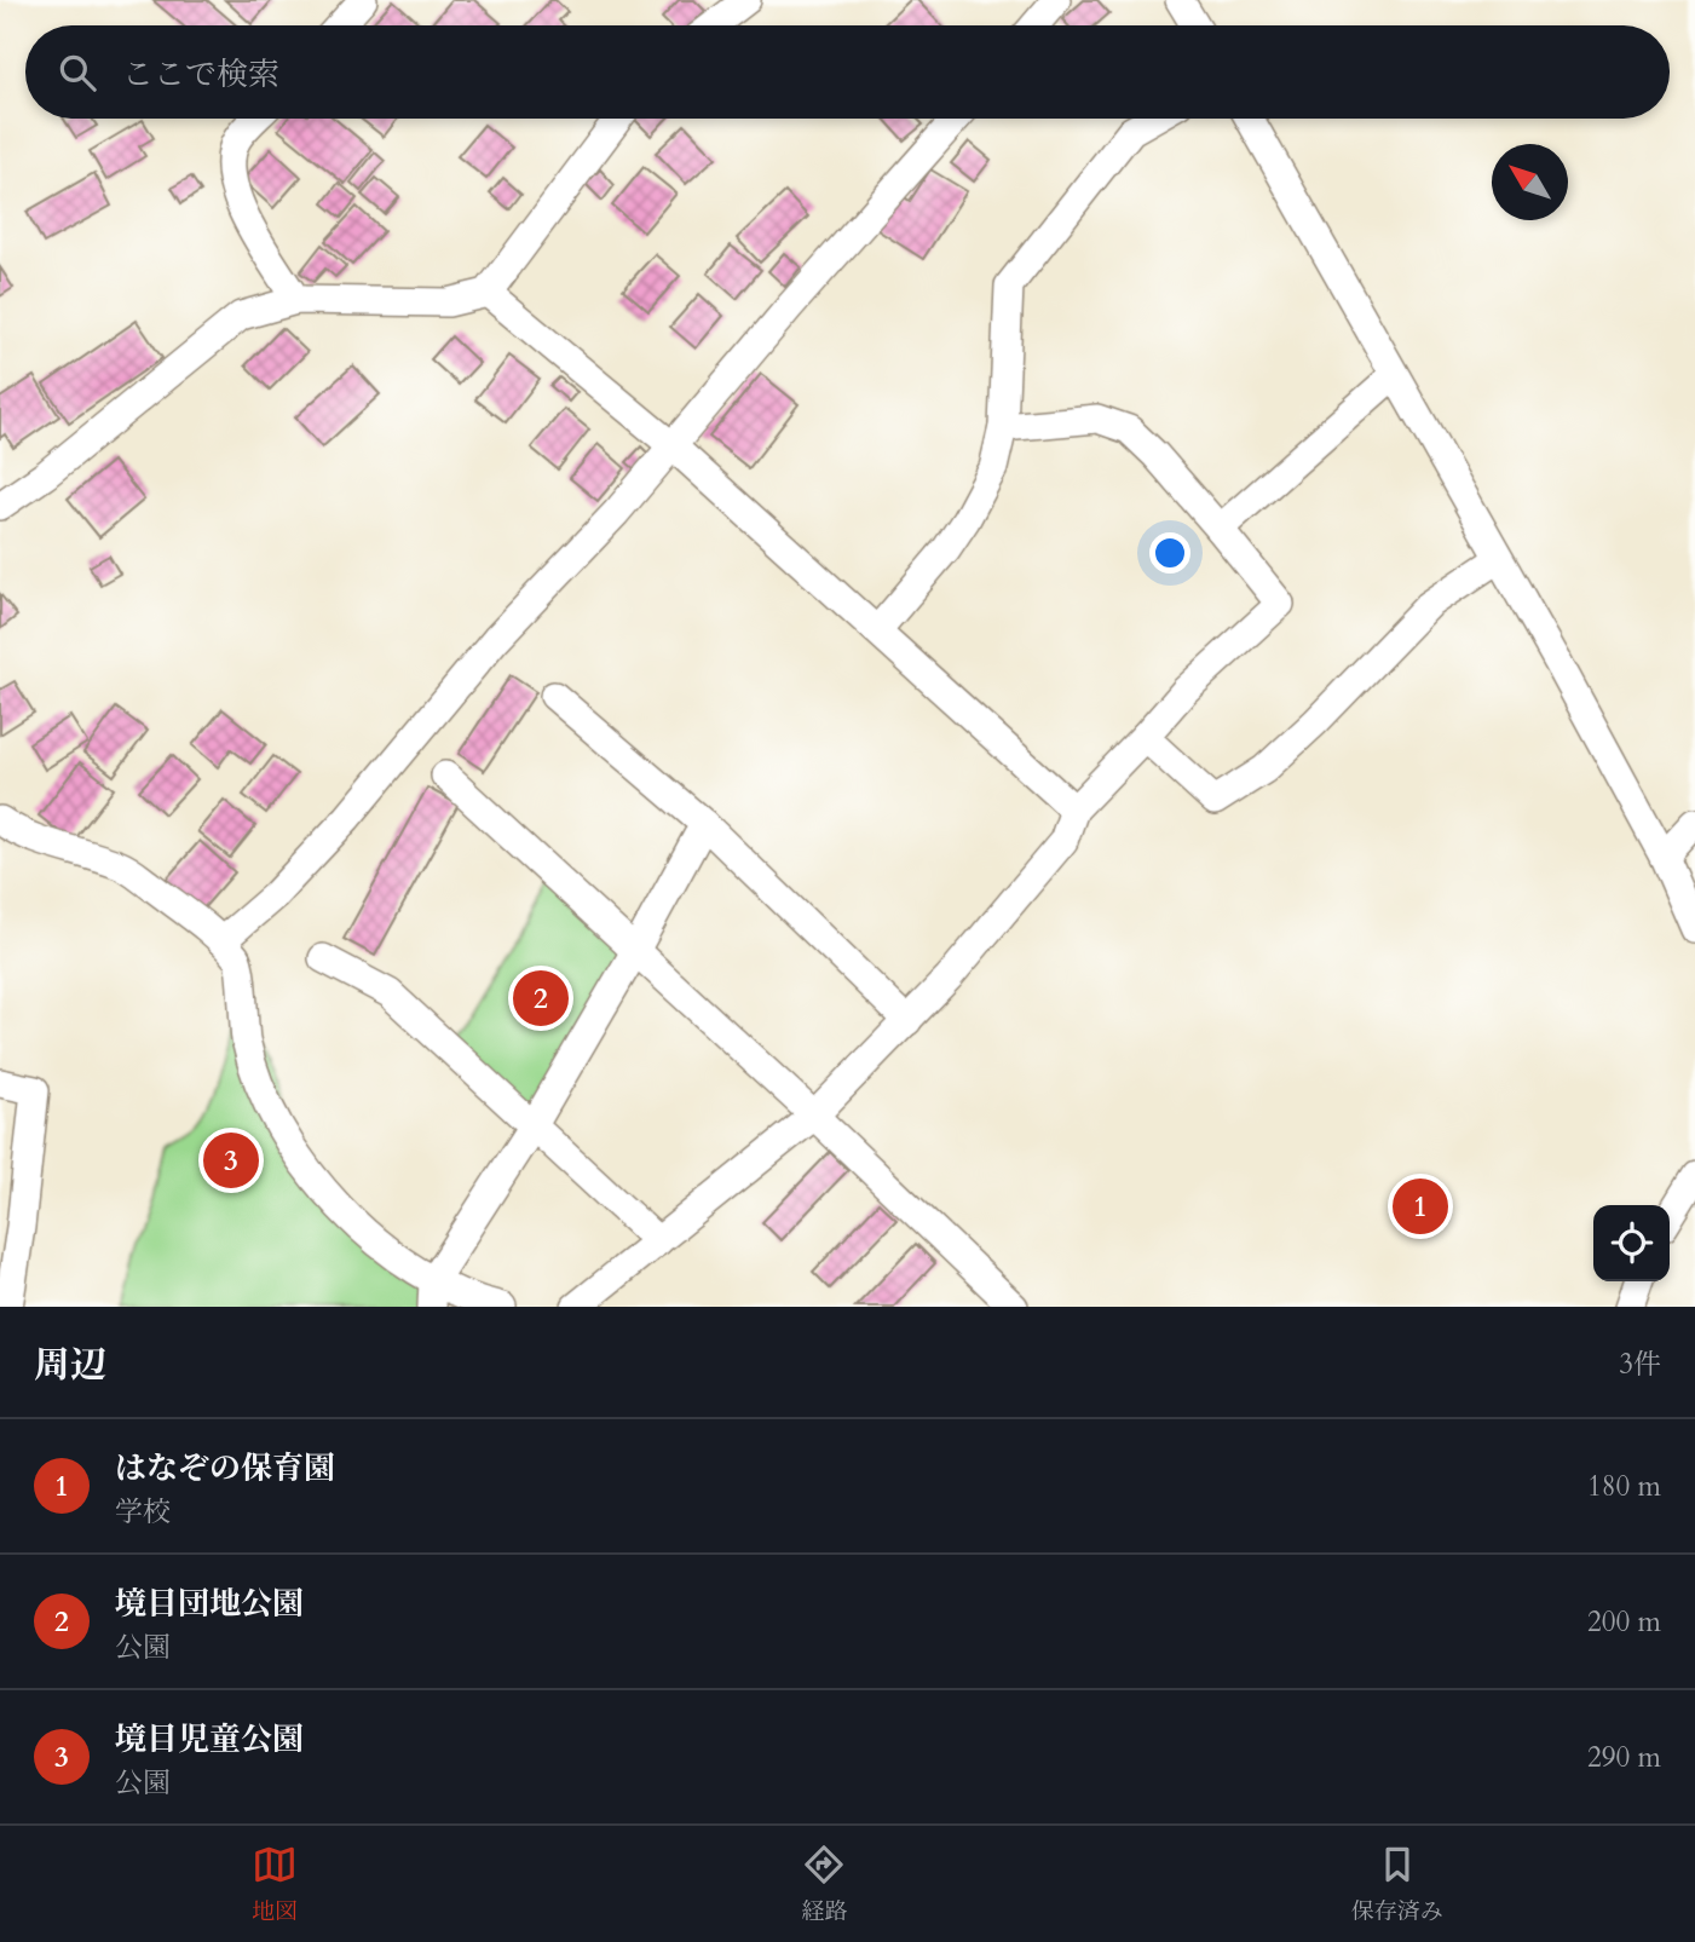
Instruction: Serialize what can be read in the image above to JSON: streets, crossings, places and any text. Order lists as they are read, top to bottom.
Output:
{
  "north": "top left",
  "page": {
    "search": "ここで検索",
    "pins": ["2", "3", "1"],
    "heading": ["周辺", "3件"],
    "list": [
      {
        "mark": "1",
        "name": "はなぞの保育園",
        "note": "学校",
        "value": "180 m"
      },
      {
        "mark": "2",
        "name": "境目団地公園",
        "note": "公園",
        "value": "200 m"
      },
      {
        "mark": "3",
        "name": "境目児童公園",
        "note": "公園",
        "value": "290 m"
      }
    ],
    "nav": ["地図", "経路", "保存済み"]
  }
}
